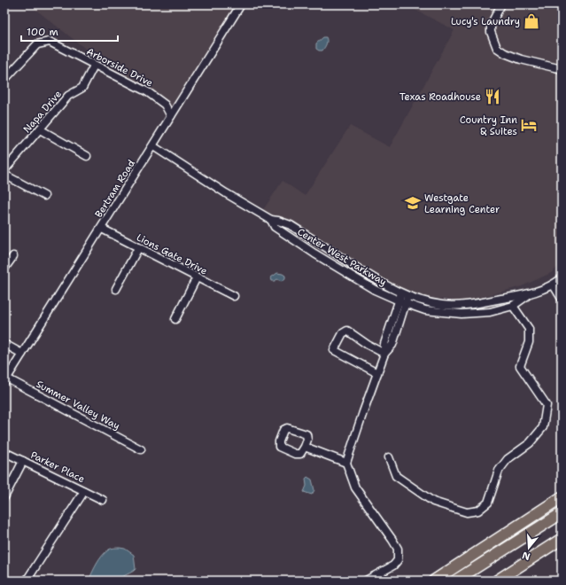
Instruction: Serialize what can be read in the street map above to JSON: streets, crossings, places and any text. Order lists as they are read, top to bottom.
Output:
{
  "streets": {
    "street": [
      "Arborside Drive",
      "Napa Drive",
      "Bertram Road",
      "Lions Gate Drive",
      "Center West Parkway",
      "Summer Valley Way",
      "Parker Place"
    ]
  },
  "crossings": [
    ["Arborside Drive", "Napa Drive"],
    ["Arborside Drive", "Bertram Road"],
    ["Bertram Road", "Lions Gate Drive"],
    ["Bertram Road", "Center West Parkway"],
    ["Bertram Road", "Summer Valley Way"]
  ],
  "places": {
    "shop": ["Lucy's Laundry"],
    "restaurant": ["Texas Roadhouse"],
    "hotel": ["Country Inn & Suites"],
    "school or university": ["Westgate Learning Center"]
  },
  "scale_bar": "100 m",
  "north": "bottom"
}
